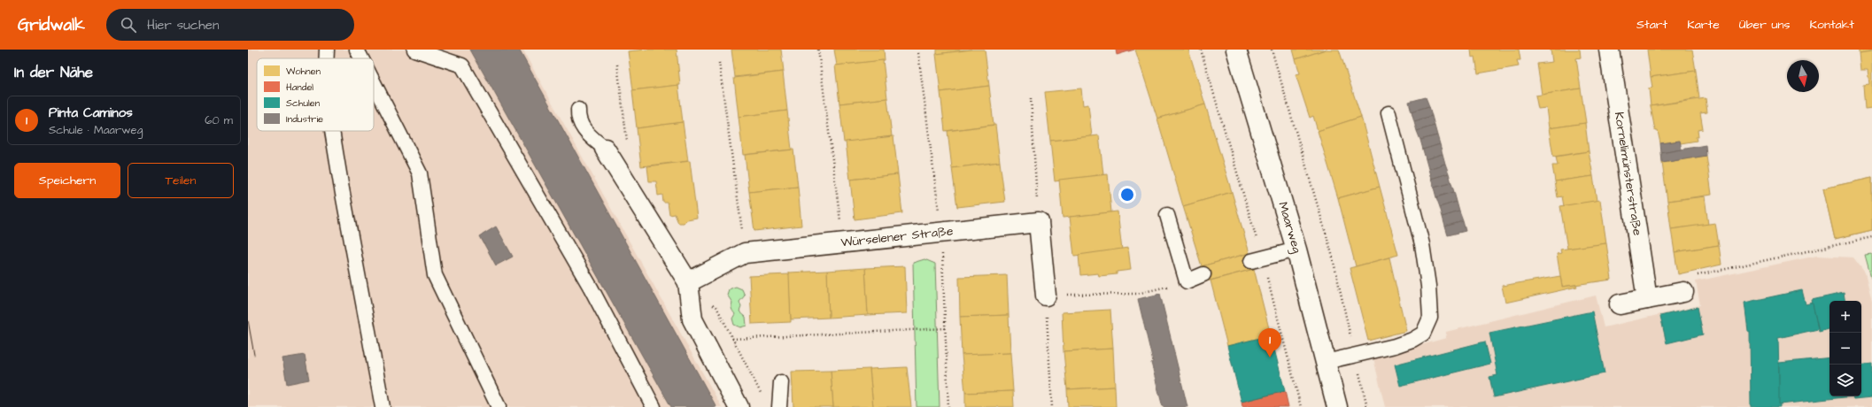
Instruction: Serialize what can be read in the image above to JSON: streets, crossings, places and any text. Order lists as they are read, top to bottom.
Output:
{
  "streets": {
    "street": ["Kornelimünsterstraße", "Maarweg", "Würselener Straße"]
  },
  "legend": [
    "Wohnen",
    "Handel",
    "Schulen",
    "Industrie"
  ],
  "north": "bottom",
  "page": {
    "header": "Gridwalk",
    "search": "Hier suchen",
    "nav": [
      "Start",
      "Karte",
      "Über uns",
      "Kontakt"
    ],
    "heading": "In der Nähe",
    "list": [
      {
        "mark": "1",
        "name": "Pinta Caminos",
        "note": "Schule · Maarweg",
        "value": "60 m"
      }
    ],
    "buttons": ["Speichern", "Teilen"],
    "map_buttons": ["+", "−"],
    "pins": "1"
  }
}
